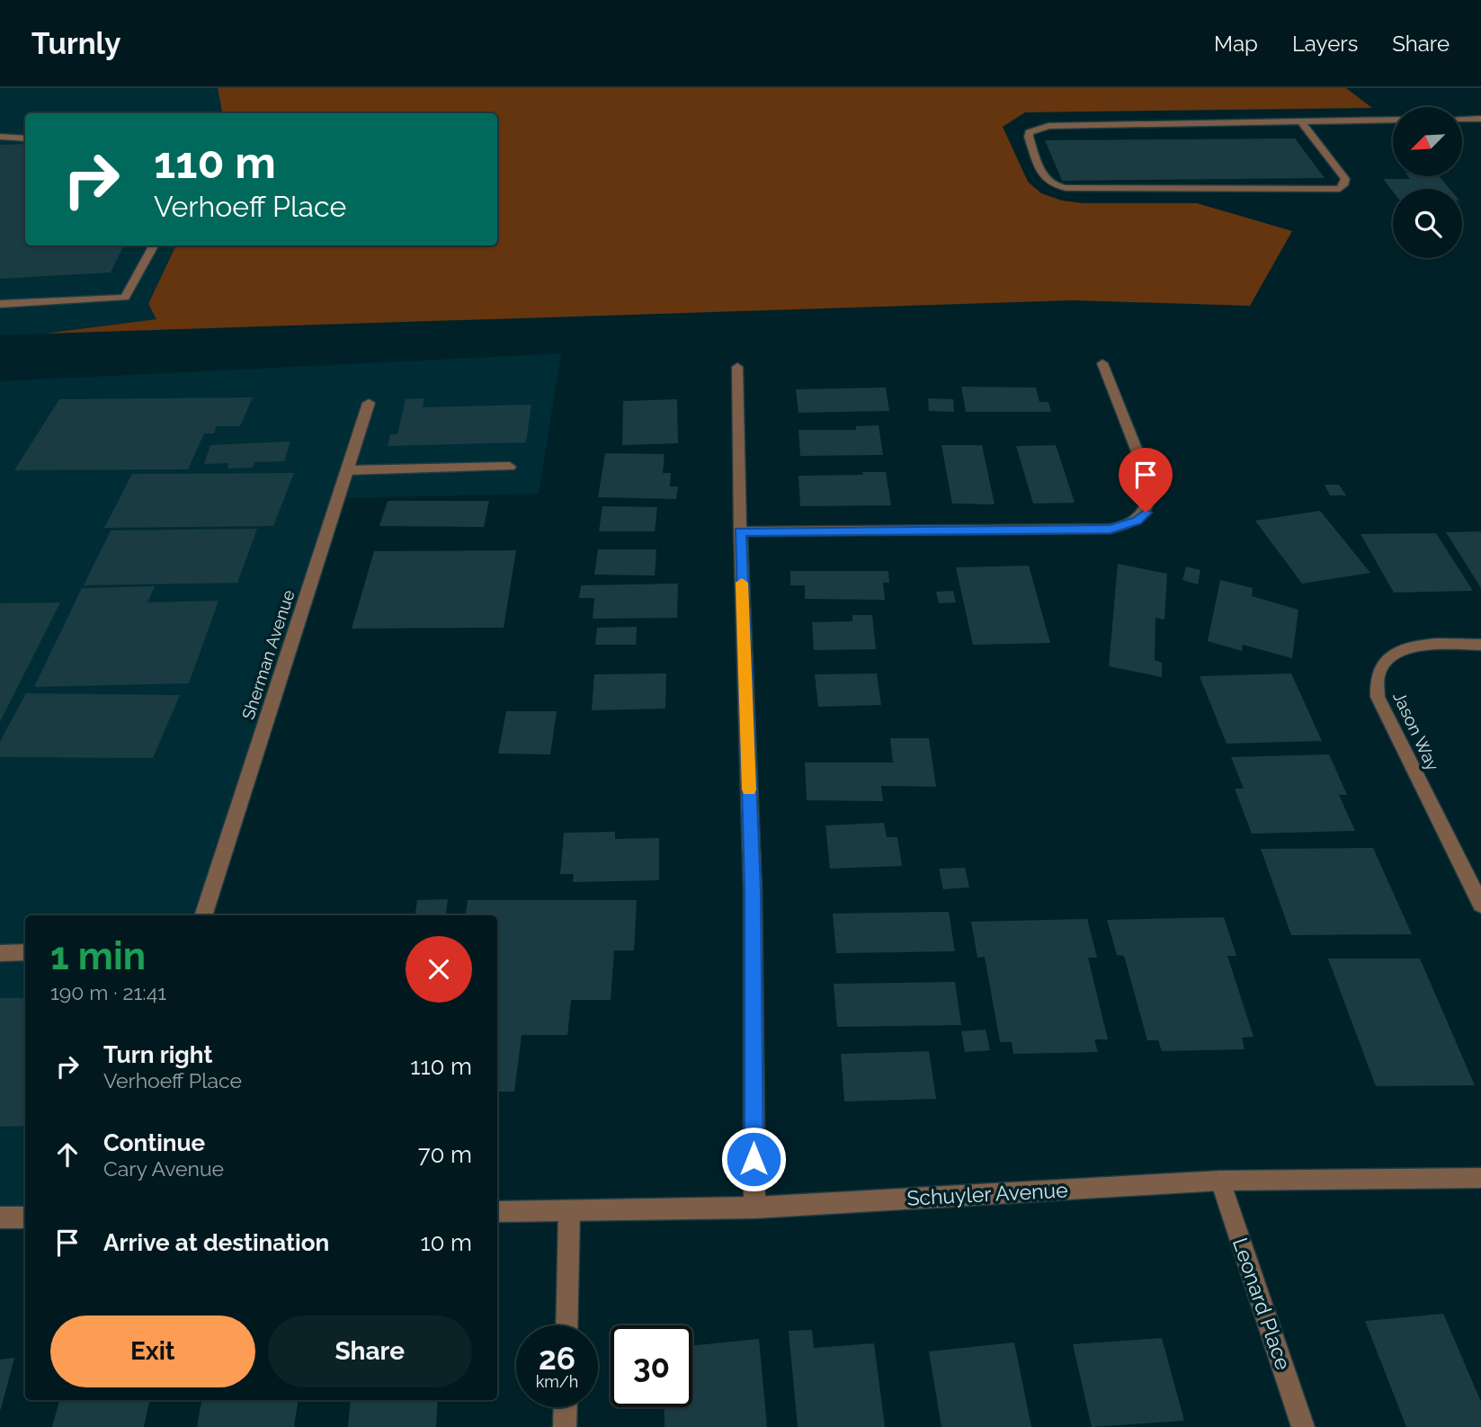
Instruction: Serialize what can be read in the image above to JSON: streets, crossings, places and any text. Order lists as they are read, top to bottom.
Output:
{
  "streets": {
    "street": [
      "Sherman Avenue",
      "Jason Way",
      "Schuyler Avenue",
      "Leonard Place"
    ]
  },
  "crossings": [
    ["Schuyler Avenue", "Leonard Place"]
  ],
  "north": "bottom left",
  "page": {
    "header": "Turnly",
    "nav": ["Map", "Layers", "Share"],
    "turn": ["110 m", "Verhoeff Place"],
    "heading": ["1 min", "190 m · 21:41"],
    "list": [
      {
        "name": "Turn right",
        "note": "Verhoeff Place",
        "value": "110 m"
      },
      {
        "name": "Continue",
        "note": "Cary Avenue",
        "value": "70 m"
      },
      {
        "name": "Arrive at destination",
        "value": "10 m"
      }
    ],
    "buttons": ["Exit", "Share"],
    "speed": "26 km/h",
    "limit": "30"
  }
}
